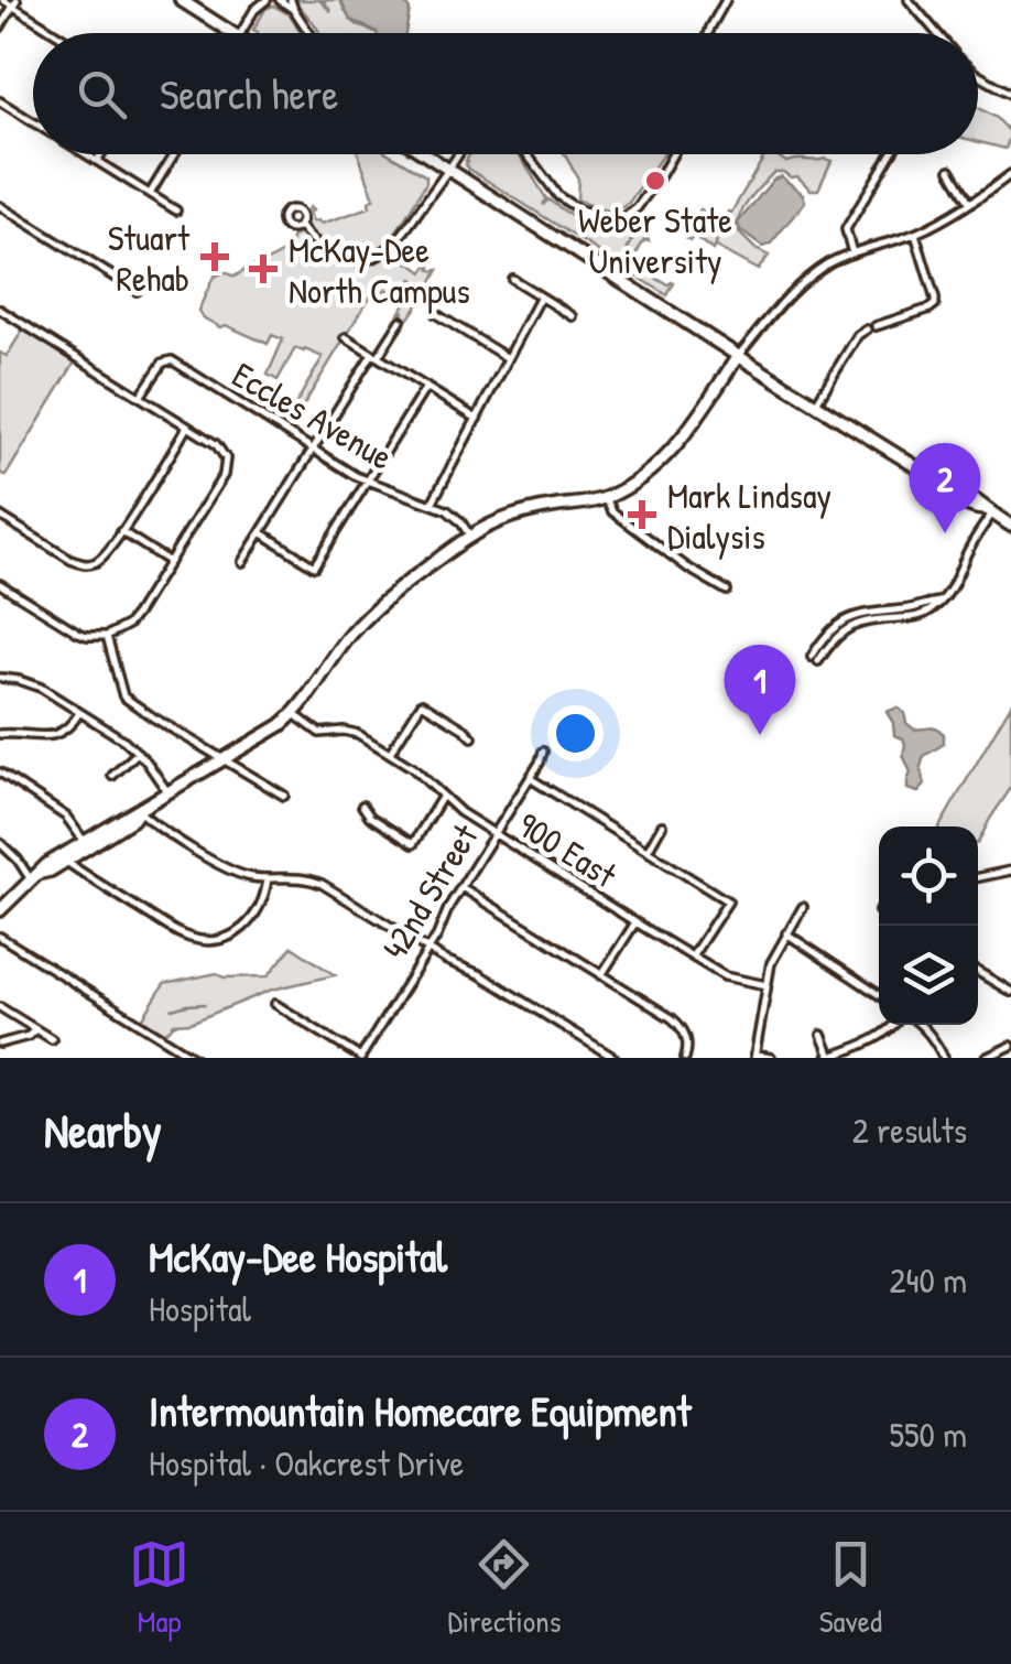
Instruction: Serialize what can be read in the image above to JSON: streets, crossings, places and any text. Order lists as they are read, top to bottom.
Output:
{
  "streets": {
    "street": ["Eccles Avenue", "900 East", "42nd Street"]
  },
  "crossings": [
    ["900 East", "42nd Street"]
  ],
  "places": {
    "other": ["Weber State University"],
    "health": ["Stuart Rehab", "McKay-Dee North Campus", "Mark Lindsay Dialysis"]
  },
  "page": {
    "search": "Search here",
    "pins": ["2", "1"],
    "heading": ["Nearby", "2 results"],
    "list": [
      {
        "mark": "1",
        "name": "McKay-Dee Hospital",
        "note": "Hospital",
        "value": "240 m"
      },
      {
        "mark": "2",
        "name": "Intermountain Homecare Equipment",
        "note": "Hospital · Oakcrest Drive",
        "value": "550 m"
      }
    ],
    "nav": ["Map", "Directions", "Saved"]
  }
}
